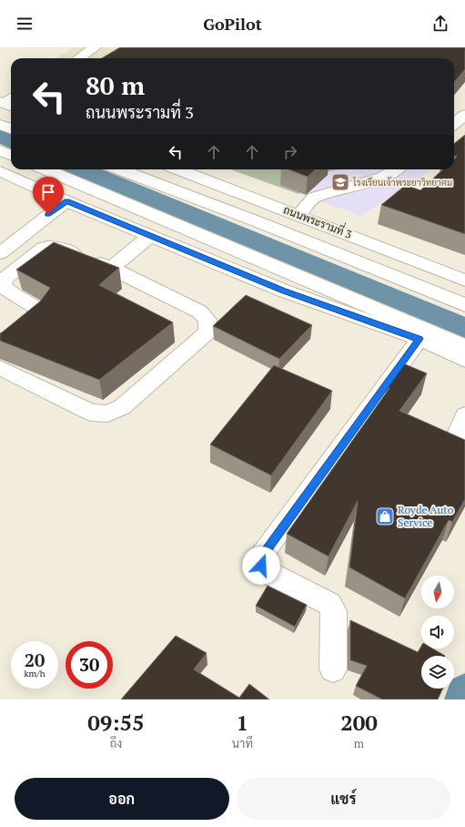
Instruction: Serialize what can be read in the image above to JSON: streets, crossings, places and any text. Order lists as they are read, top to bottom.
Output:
{
  "streets": {
    "main road": ["ถนนพระรามที่ 3"]
  },
  "places": {
    "school or university": ["โรงเรียนเจ้าพระยาวิทยาคม"],
    "shop": ["Royde Auto Service"]
  },
  "north": "bottom",
  "page": {
    "header": "GoPilot",
    "turn": ["80 m", "ถนนพระรามที่ 3"],
    "speed": "20 km/h",
    "limit": "30",
    "eta": [
      "09:55",
      "ถึง",
      "1",
      "นาที",
      "200",
      "m"
    ],
    "buttons": ["ออก", "แชร์"]
  }
}
